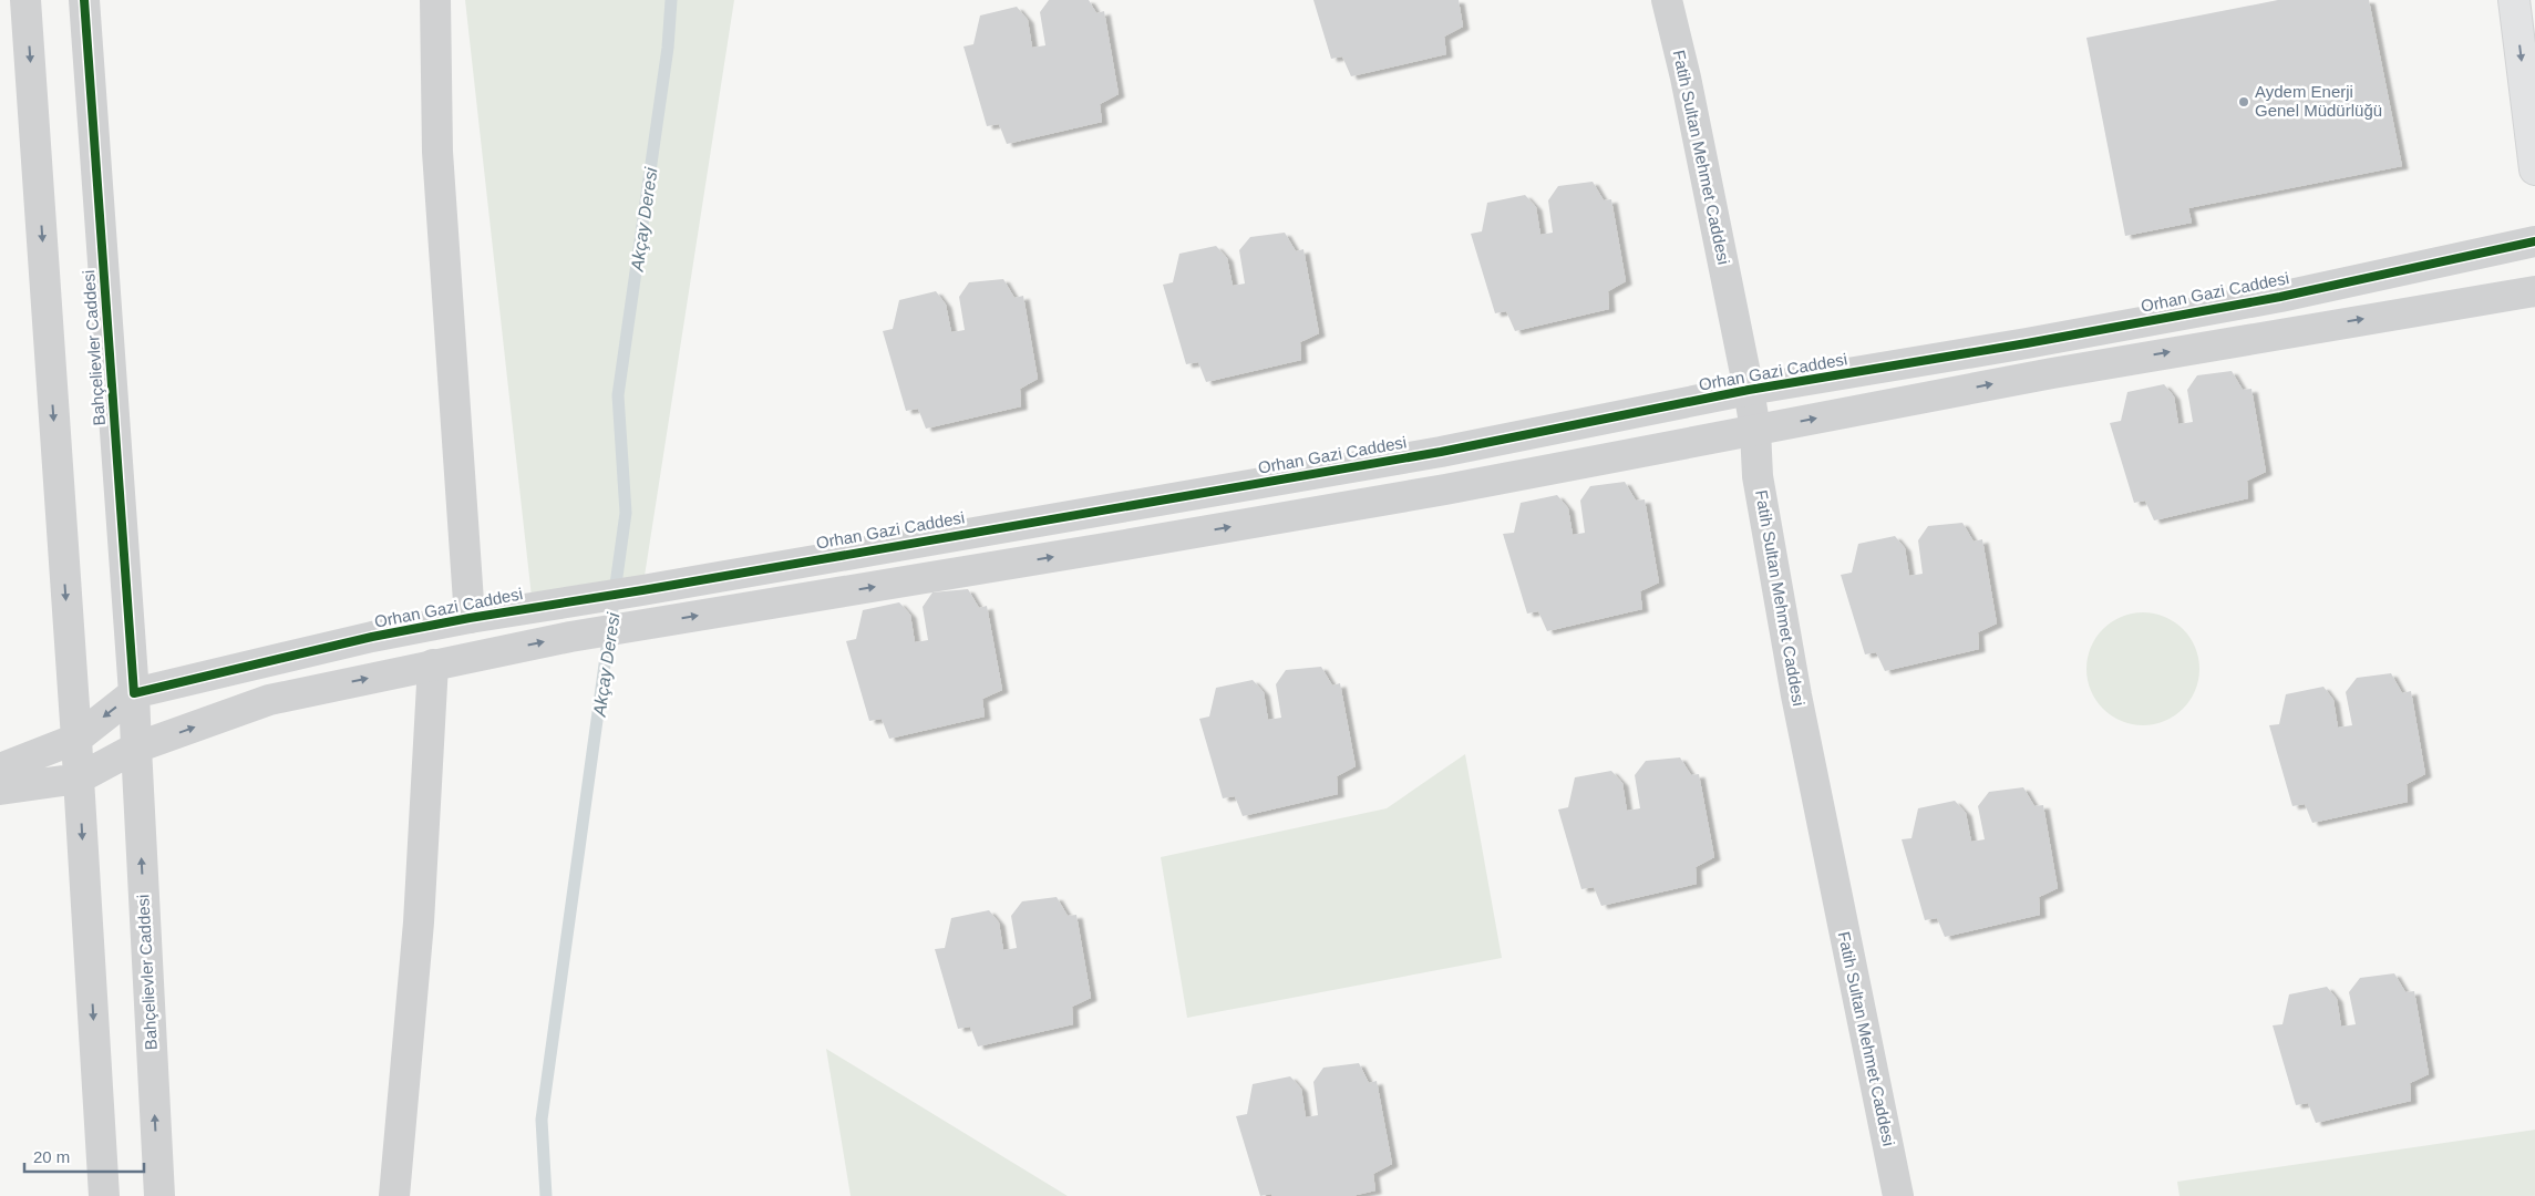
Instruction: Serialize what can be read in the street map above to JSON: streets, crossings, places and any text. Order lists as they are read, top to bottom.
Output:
{
  "streets": {
    "street": ["Fatih Sultan Mehmet Caddesi", "Orhan Gazi Caddesi", "Bahçelievler Caddesi"]
  },
  "crossings": [
    ["Fatih Sultan Mehmet Caddesi", "Orhan Gazi Caddesi"],
    ["Orhan Gazi Caddesi", "Bahçelievler Caddesi"]
  ],
  "water": ["Akçay Deresi"],
  "places": ["Aydem Enerji Genel Müdürlüğü"],
  "scale_bar": "20 m"
}
